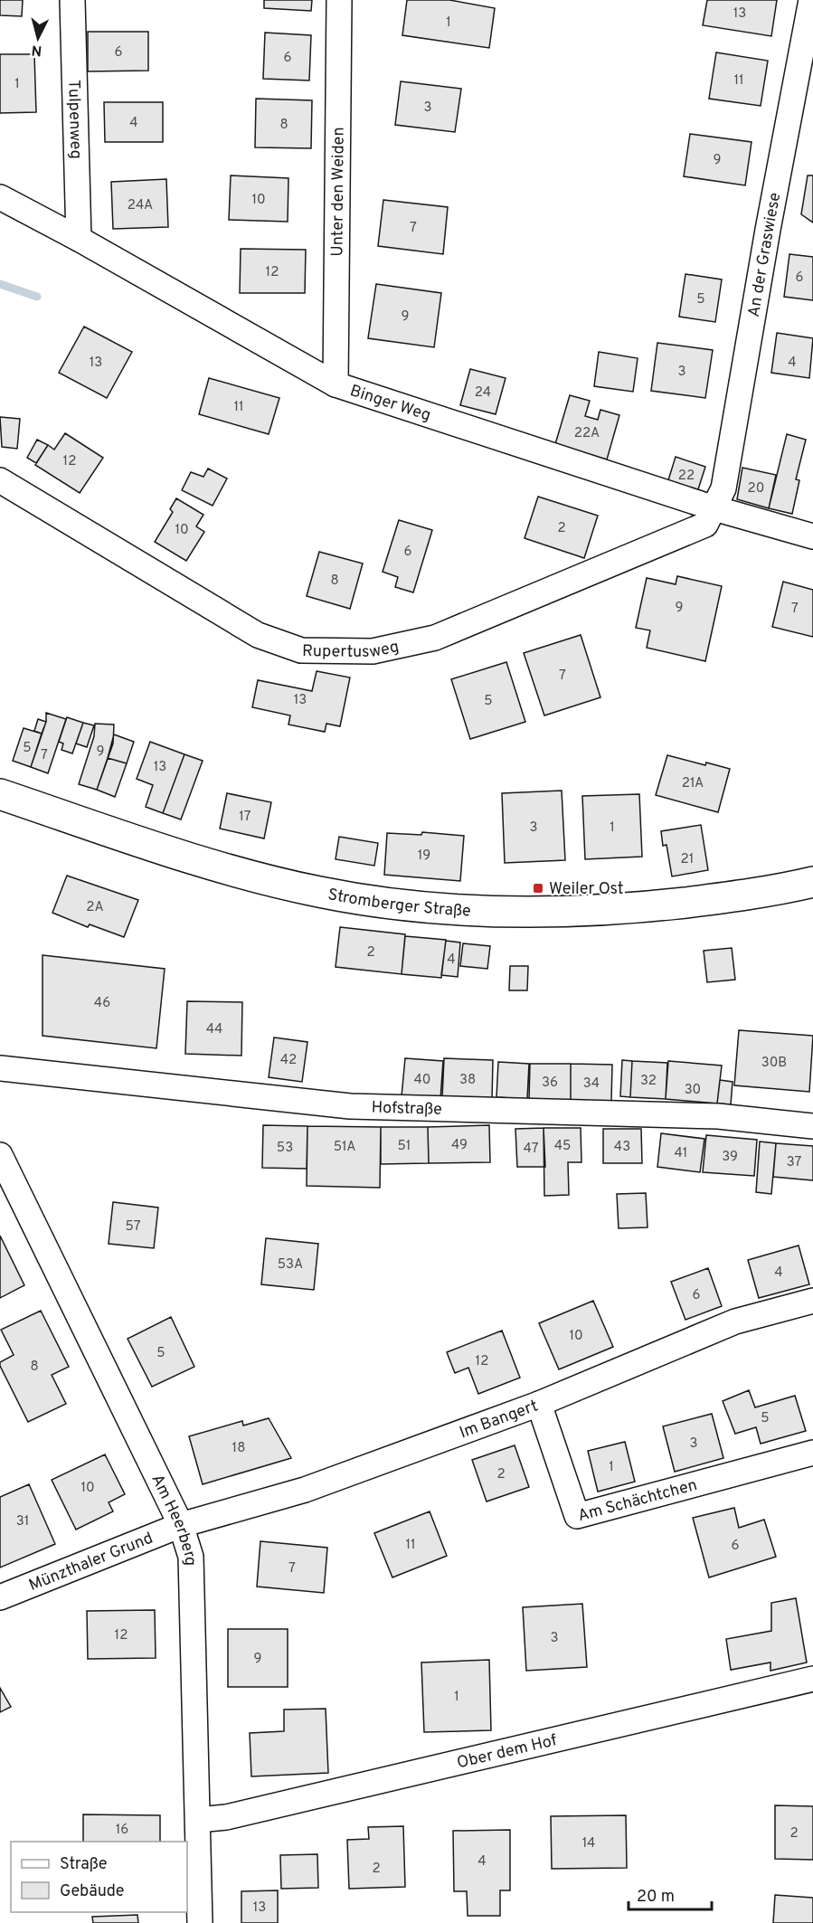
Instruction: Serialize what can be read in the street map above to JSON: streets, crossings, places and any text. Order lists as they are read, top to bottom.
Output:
{
  "streets": {
    "main road": ["Stromberger Straße"],
    "street": [
      "Tulpenweg",
      "Unter den Weiden",
      "An der Graswiese",
      "Binger Weg",
      "Rupertusweg",
      "Hofstraße",
      "Im Bangert",
      "Am Schächtchen",
      "Am Heerberg",
      "Münzthaler Grund",
      "Ober dem Hof"
    ]
  },
  "crossings": [
    ["Tulpenweg", "Binger Weg"],
    ["Unter den Weiden", "Binger Weg"],
    ["An der Graswiese", "Binger Weg"],
    ["An der Graswiese", "Rupertusweg"],
    ["Binger Weg", "Rupertusweg"],
    ["Im Bangert", "Am Schächtchen"],
    ["Im Bangert", "Am Heerberg"],
    ["Im Bangert", "Münzthaler Grund"],
    ["Am Heerberg", "Münzthaler Grund"],
    ["Am Heerberg", "Ober dem Hof"]
  ],
  "places": {
    "transit": ["Weiler Ost"]
  },
  "house_numbers": [
    "13",
    "1",
    "6",
    "6",
    "11",
    "1",
    "3",
    "4",
    "8",
    "9",
    "10",
    "24A",
    "7",
    "12",
    "6",
    "5",
    "9",
    "13",
    "4",
    "3",
    "24",
    "11",
    "22A",
    "12",
    "22",
    "20",
    "2",
    "10",
    "6",
    "8",
    "9",
    "7",
    "7",
    "13",
    "5",
    "5",
    "9",
    "7",
    "13",
    "21A",
    "17",
    "3",
    "1",
    "19",
    "21",
    "2A",
    "2",
    "4",
    "46",
    "44",
    "42",
    "30B",
    "40",
    "38",
    "32",
    "36",
    "34",
    "30",
    "49",
    "51",
    "45",
    "51A",
    "43",
    "53",
    "47",
    "41",
    "39",
    "37",
    "57",
    "53A",
    "4",
    "6",
    "10",
    "5",
    "12",
    "8",
    "5",
    "3",
    "18",
    "1",
    "2",
    "10",
    "31",
    "11",
    "6",
    "7",
    "12",
    "3",
    "9",
    "1",
    "16",
    "2",
    "14",
    "4",
    "2",
    "13"
  ],
  "legend": ["Straße", "Gebäude"],
  "scale_bar": "20 m",
  "north": "bottom"
}
